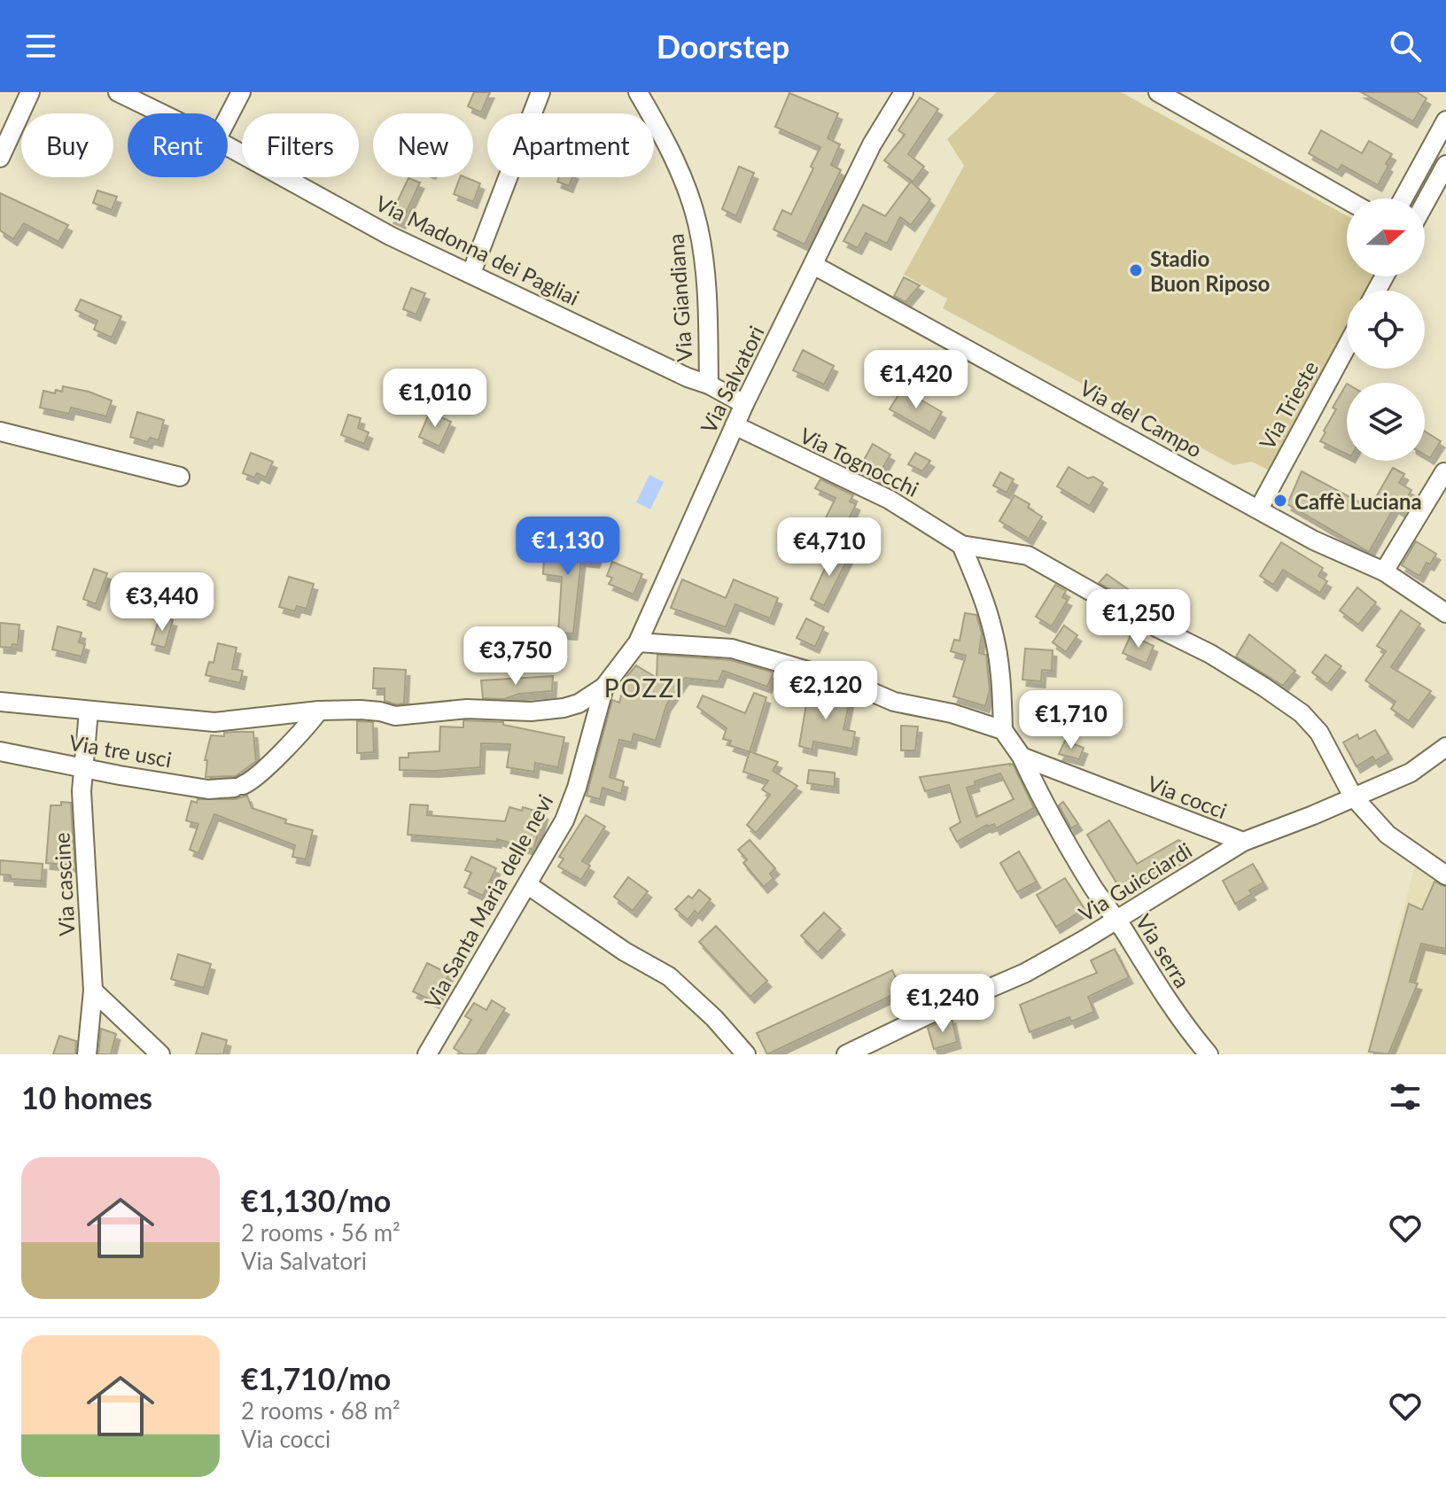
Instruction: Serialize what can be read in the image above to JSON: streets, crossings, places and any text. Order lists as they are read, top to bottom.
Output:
{
  "streets": {
    "street": [
      "Via Madonna dei Pagliai",
      "Via Giandiana",
      "Via Salvatori",
      "Via Trieste",
      "Via del Campo",
      "Via Tognocchi",
      "Via tre usci",
      "Via cocci",
      "Via Guicciardi",
      "Via cascine",
      "Via Santa Maria delle nevi",
      "Via serra"
    ]
  },
  "crossings": [
    ["Via Madonna dei Pagliai", "Via Giandiana"],
    ["Via Madonna dei Pagliai", "Via Salvatori"],
    ["Via Salvatori", "Via del Campo"],
    ["Via Salvatori", "Via Tognocchi"],
    ["Via Salvatori", "Via Santa Maria delle nevi"],
    ["Via Trieste", "Via del Campo"],
    ["Via Tognocchi", "Via Guicciardi"],
    ["Via tre usci", "Via cascine"],
    ["Via cocci", "Via Guicciardi"],
    ["Via cocci", "Via serra"],
    ["Via Guicciardi", "Via serra"]
  ],
  "districts": ["POZZI"],
  "places": ["Stadio Buon Riposo", "Caffè Luciana"],
  "north": "right",
  "page": {
    "header": "Doorstep",
    "chip": [
      "Buy",
      "Rent",
      "Filters",
      "New",
      "Apartment"
    ],
    "price": [
      "€1,420",
      "€1,010",
      "€1,130",
      "€4,710",
      "€3,440",
      "€1,250",
      "€3,750",
      "€2,120",
      "€1,710",
      "€1,240"
    ],
    "heading": "10 homes",
    "list": [
      {
        "name": "€1,130/mo",
        "note": "2 rooms · 56 m² · Via Salvatori"
      },
      {
        "name": "€1,710/mo",
        "note": "2 rooms · 68 m² · Via cocci"
      }
    ]
  }
}
